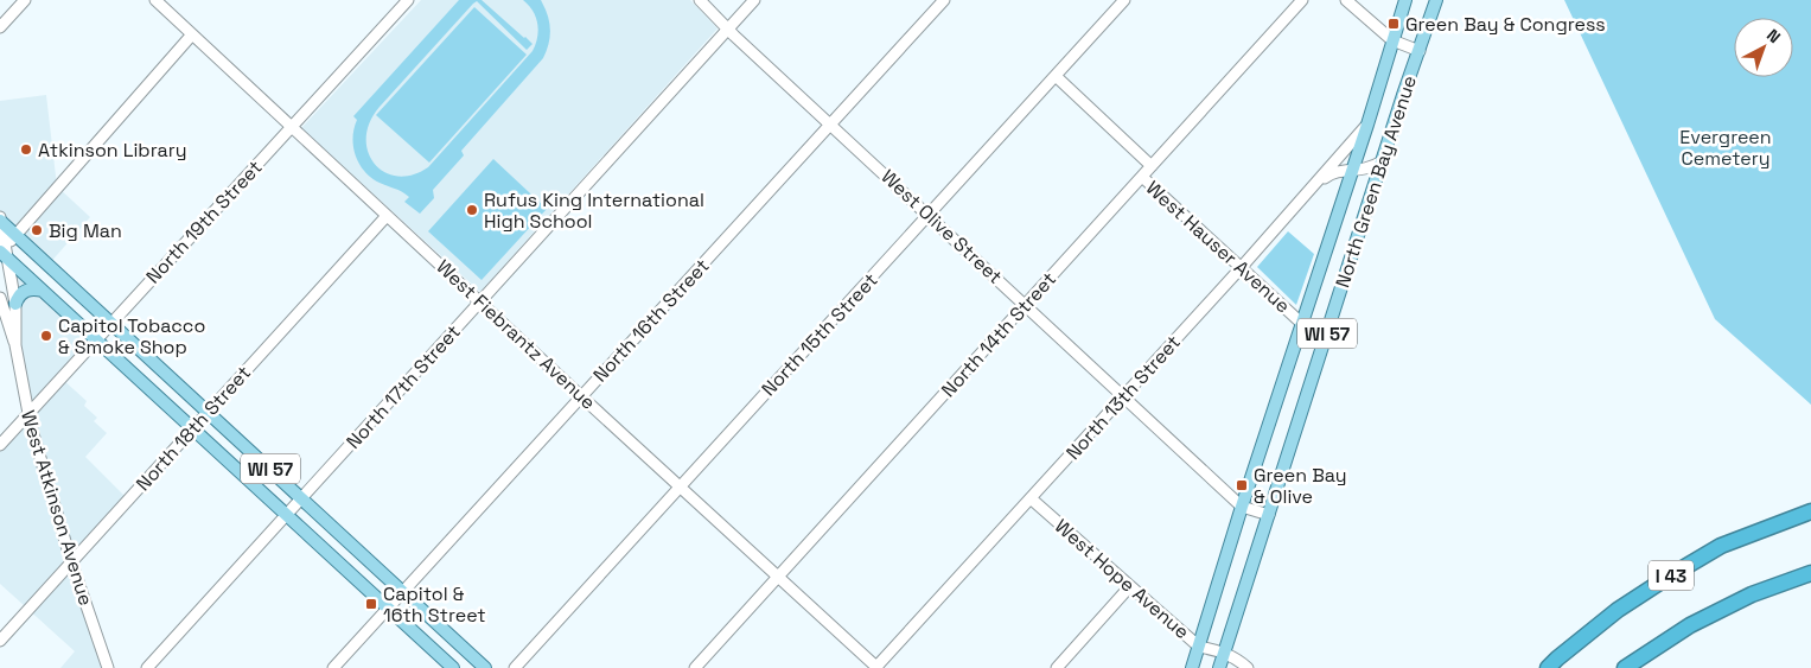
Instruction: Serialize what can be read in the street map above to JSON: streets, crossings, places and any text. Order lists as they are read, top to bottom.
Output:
{
  "streets": {
    "highway": ["I 43"],
    "main road": ["North Green Bay Avenue", "WI 57"],
    "street": [
      "North 19th Street",
      "West Olive Street",
      "West Hauser Avenue",
      "North 16th Street",
      "West Fiebrantz Avenue",
      "North 15th Street",
      "North 14th Street",
      "North 17th Street",
      "North 13th Street",
      "North 18th Street",
      "West Atkinson Avenue",
      "West Hope Avenue"
    ]
  },
  "crossings": [
    ["North Green Bay Avenue", "West Olive Street"],
    ["North Green Bay Avenue", "West Hauser Avenue"],
    ["North Green Bay Avenue", "North 13th Street"],
    ["North Green Bay Avenue", "West Hope Avenue"],
    ["North 19th Street", "WI 57"],
    ["North 19th Street", "West Fiebrantz Avenue"],
    ["North 19th Street", "West Atkinson Avenue"],
    ["West Olive Street", "North 16th Street"],
    ["West Olive Street", "North 15th Street"],
    ["West Olive Street", "North 14th Street"],
    ["West Olive Street", "North 17th Street"],
    ["West Olive Street", "North 13th Street"],
    ["West Hauser Avenue", "North 15th Street"],
    ["West Hauser Avenue", "North 14th Street"],
    ["West Hauser Avenue", "North 13th Street"],
    ["North 16th Street", "WI 57"],
    ["North 16th Street", "West Fiebrantz Avenue"],
    ["WI 57", "North 17th Street"],
    ["WI 57", "North 18th Street"],
    ["WI 57", "West Atkinson Avenue"],
    ["West Fiebrantz Avenue", "North 15th Street"],
    ["West Fiebrantz Avenue", "North 14th Street"],
    ["West Fiebrantz Avenue", "North 17th Street"],
    ["West Fiebrantz Avenue", "North 13th Street"],
    ["West Fiebrantz Avenue", "North 18th Street"],
    ["North 13th Street", "West Hope Avenue"],
    ["North 18th Street", "West Atkinson Avenue"]
  ],
  "parks": ["Evergreen Cemetery"],
  "places": {
    "transit": ["Green Bay & Congress", "Green Bay & Olive", "Capitol & 16th Street"],
    "other": [
      "Atkinson Library",
      "Rufus King International High School",
      "Big Man",
      "Capitol Tobacco & Smoke Shop"
    ]
  },
  "north": "top right"
}
